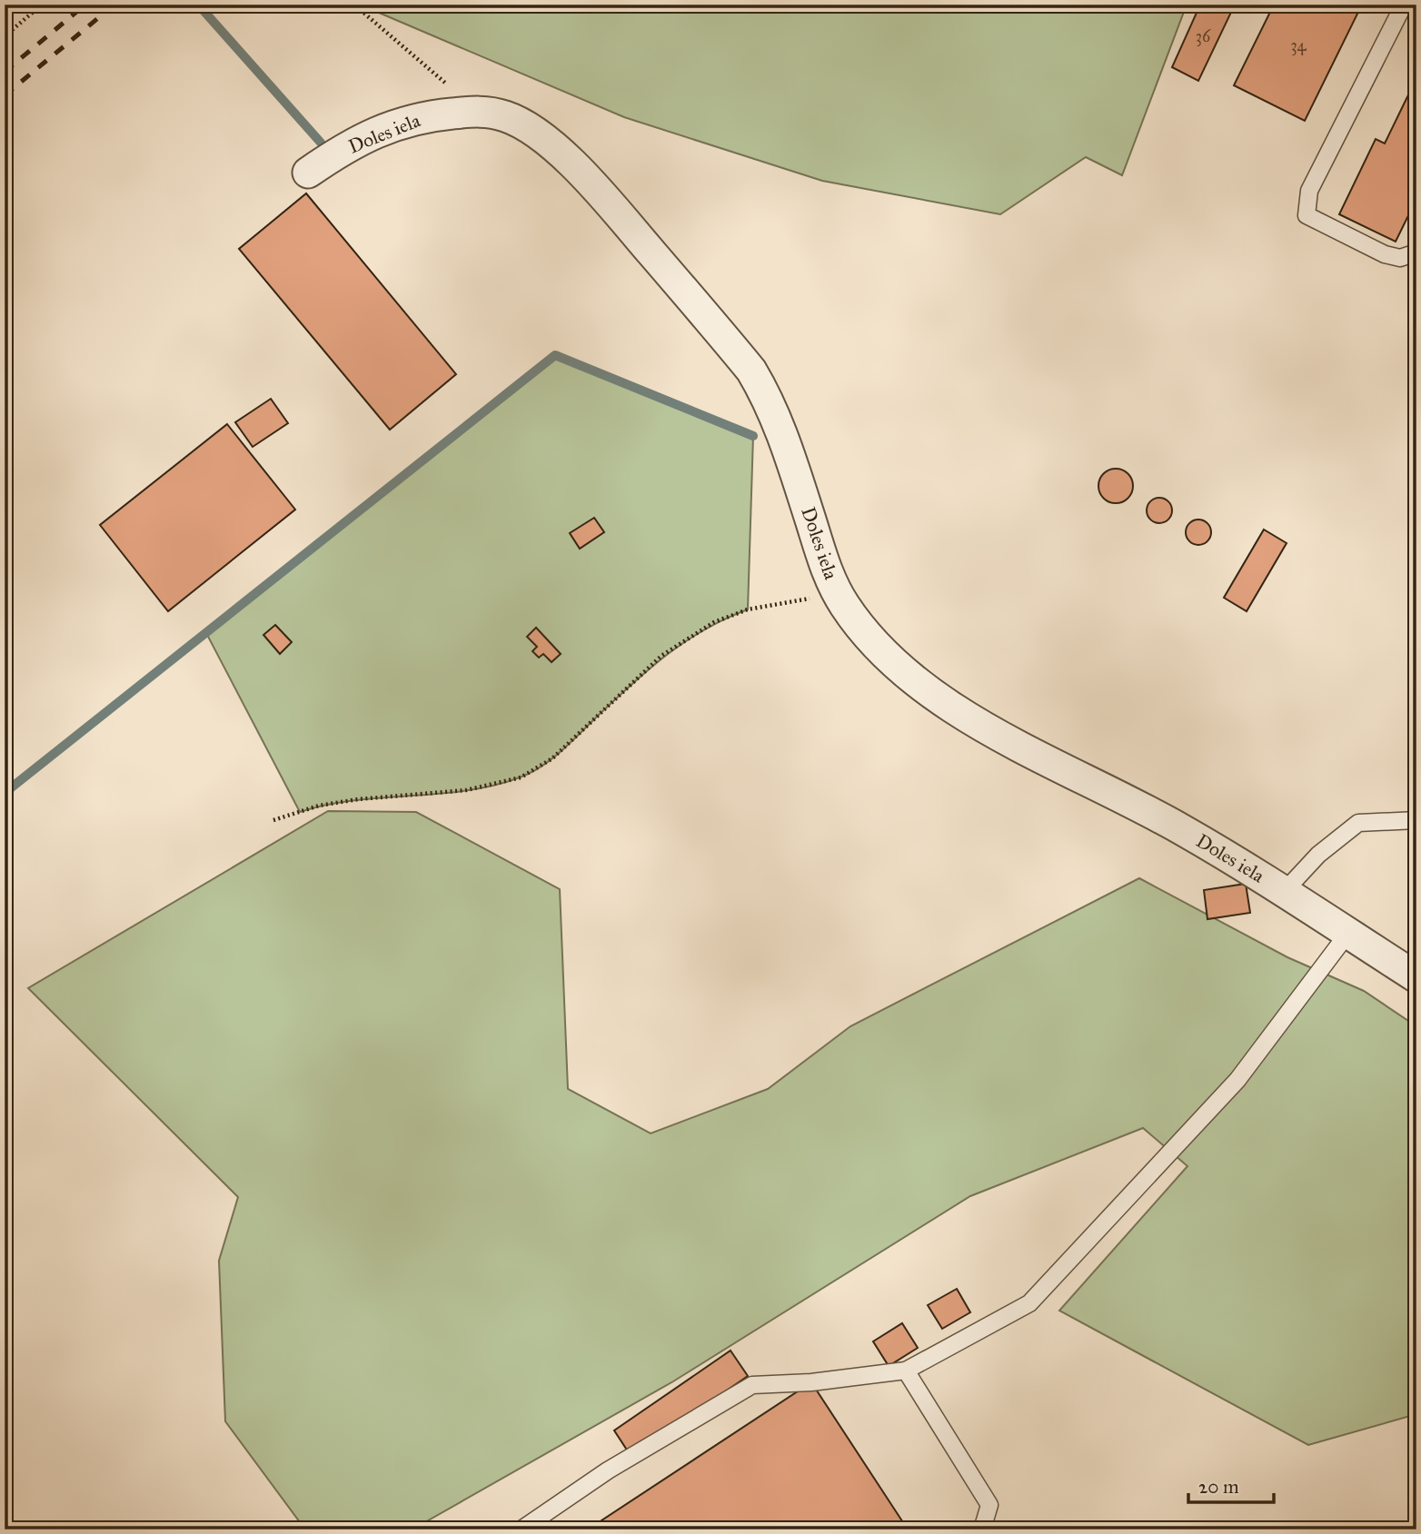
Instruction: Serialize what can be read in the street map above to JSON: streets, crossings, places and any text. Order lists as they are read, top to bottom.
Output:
{
  "streets": {
    "street": ["Doles iela"]
  },
  "house_numbers": ["36", "34"],
  "scale_bar": "20 m"
}
